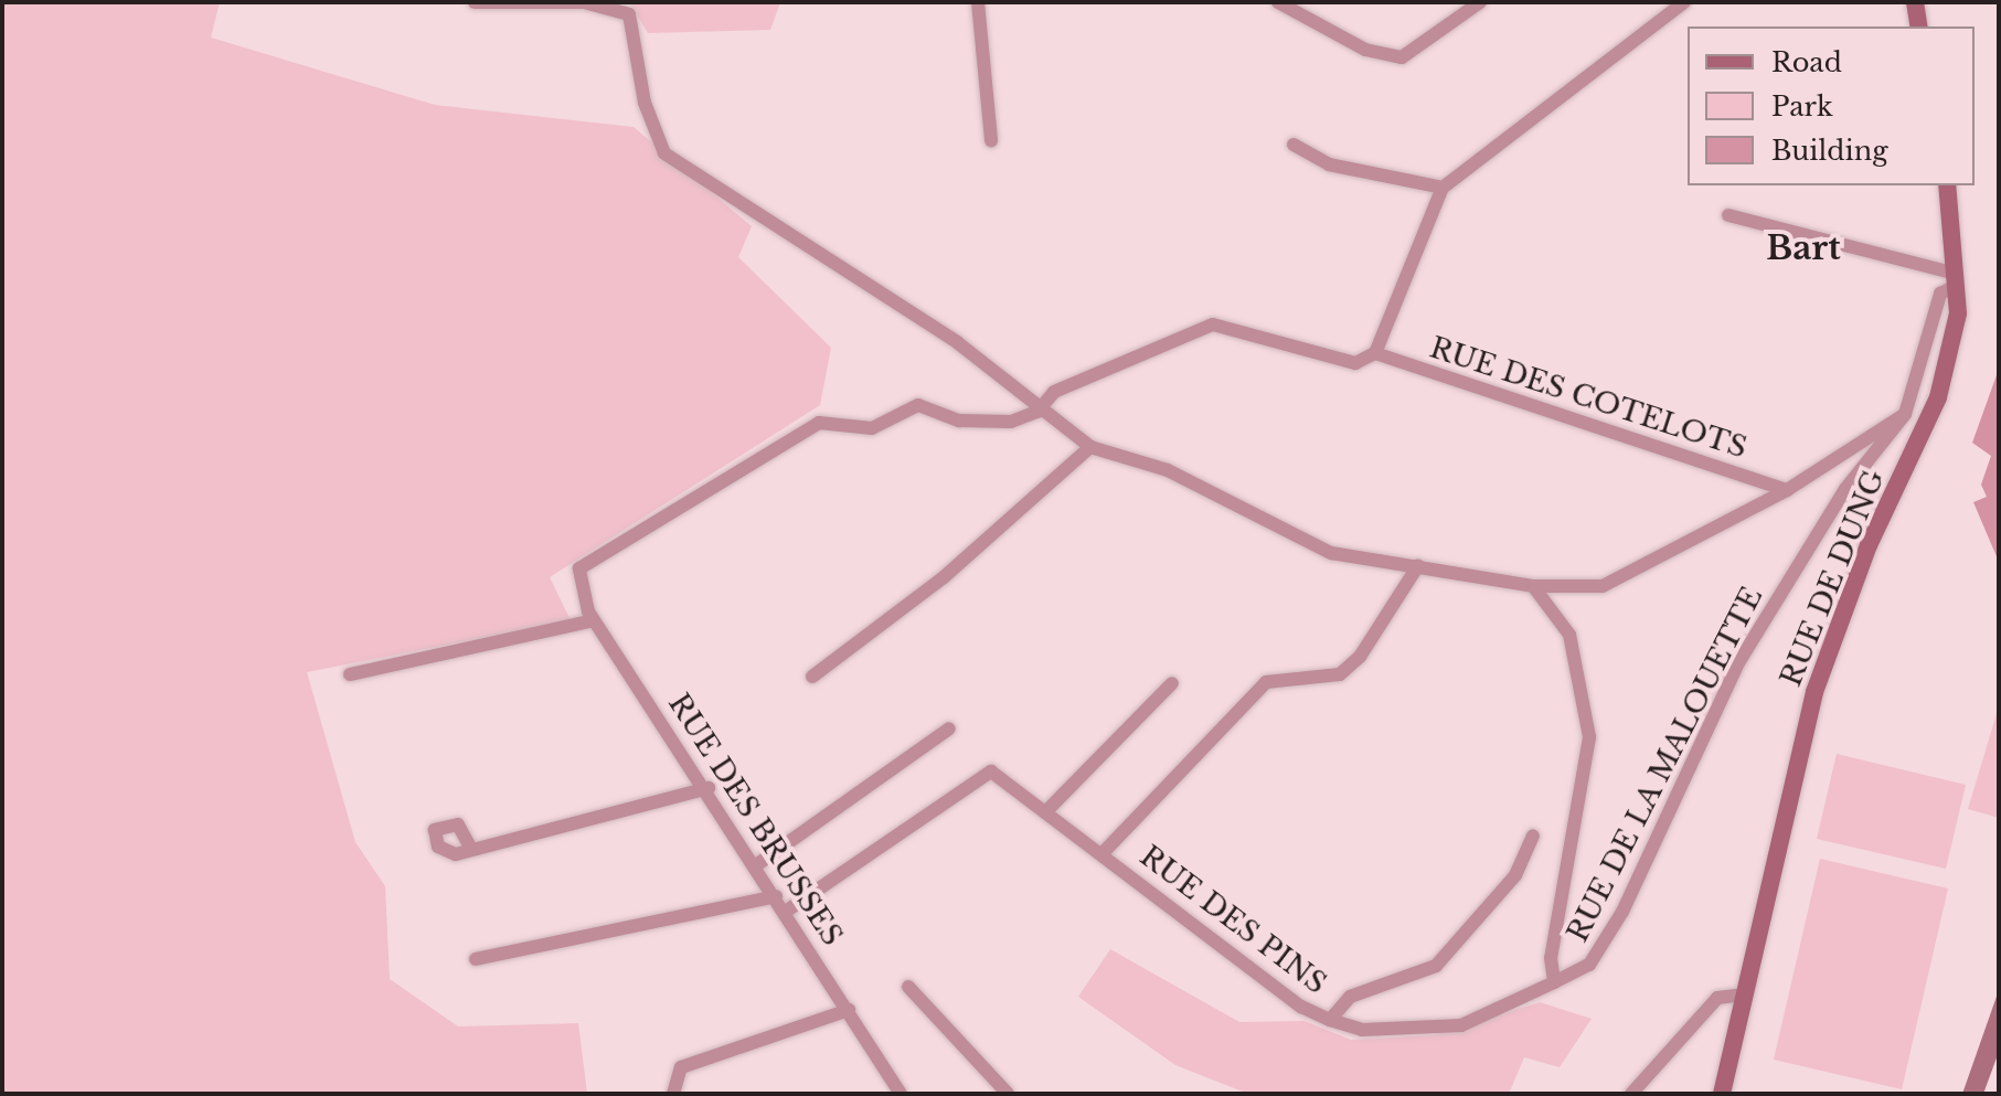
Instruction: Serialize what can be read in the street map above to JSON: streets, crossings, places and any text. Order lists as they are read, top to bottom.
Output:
{
  "streets": {
    "main road": ["RUE DE DUNG"],
    "street": [
      "RUE DES COTELOTS",
      "RUE DE LA MALOUETTE",
      "RUE DES BRUSSES",
      "RUE DES PINS"
    ]
  },
  "crossings": [
    ["RUE DE DUNG", "RUE DE LA MALOUETTE"],
    ["RUE DE LA MALOUETTE", "RUE DES PINS"],
    ["RUE DES BRUSSES", "RUE DES PINS"]
  ],
  "districts": ["Bart"],
  "legend": ["Road", "Park", "Building"]
}
